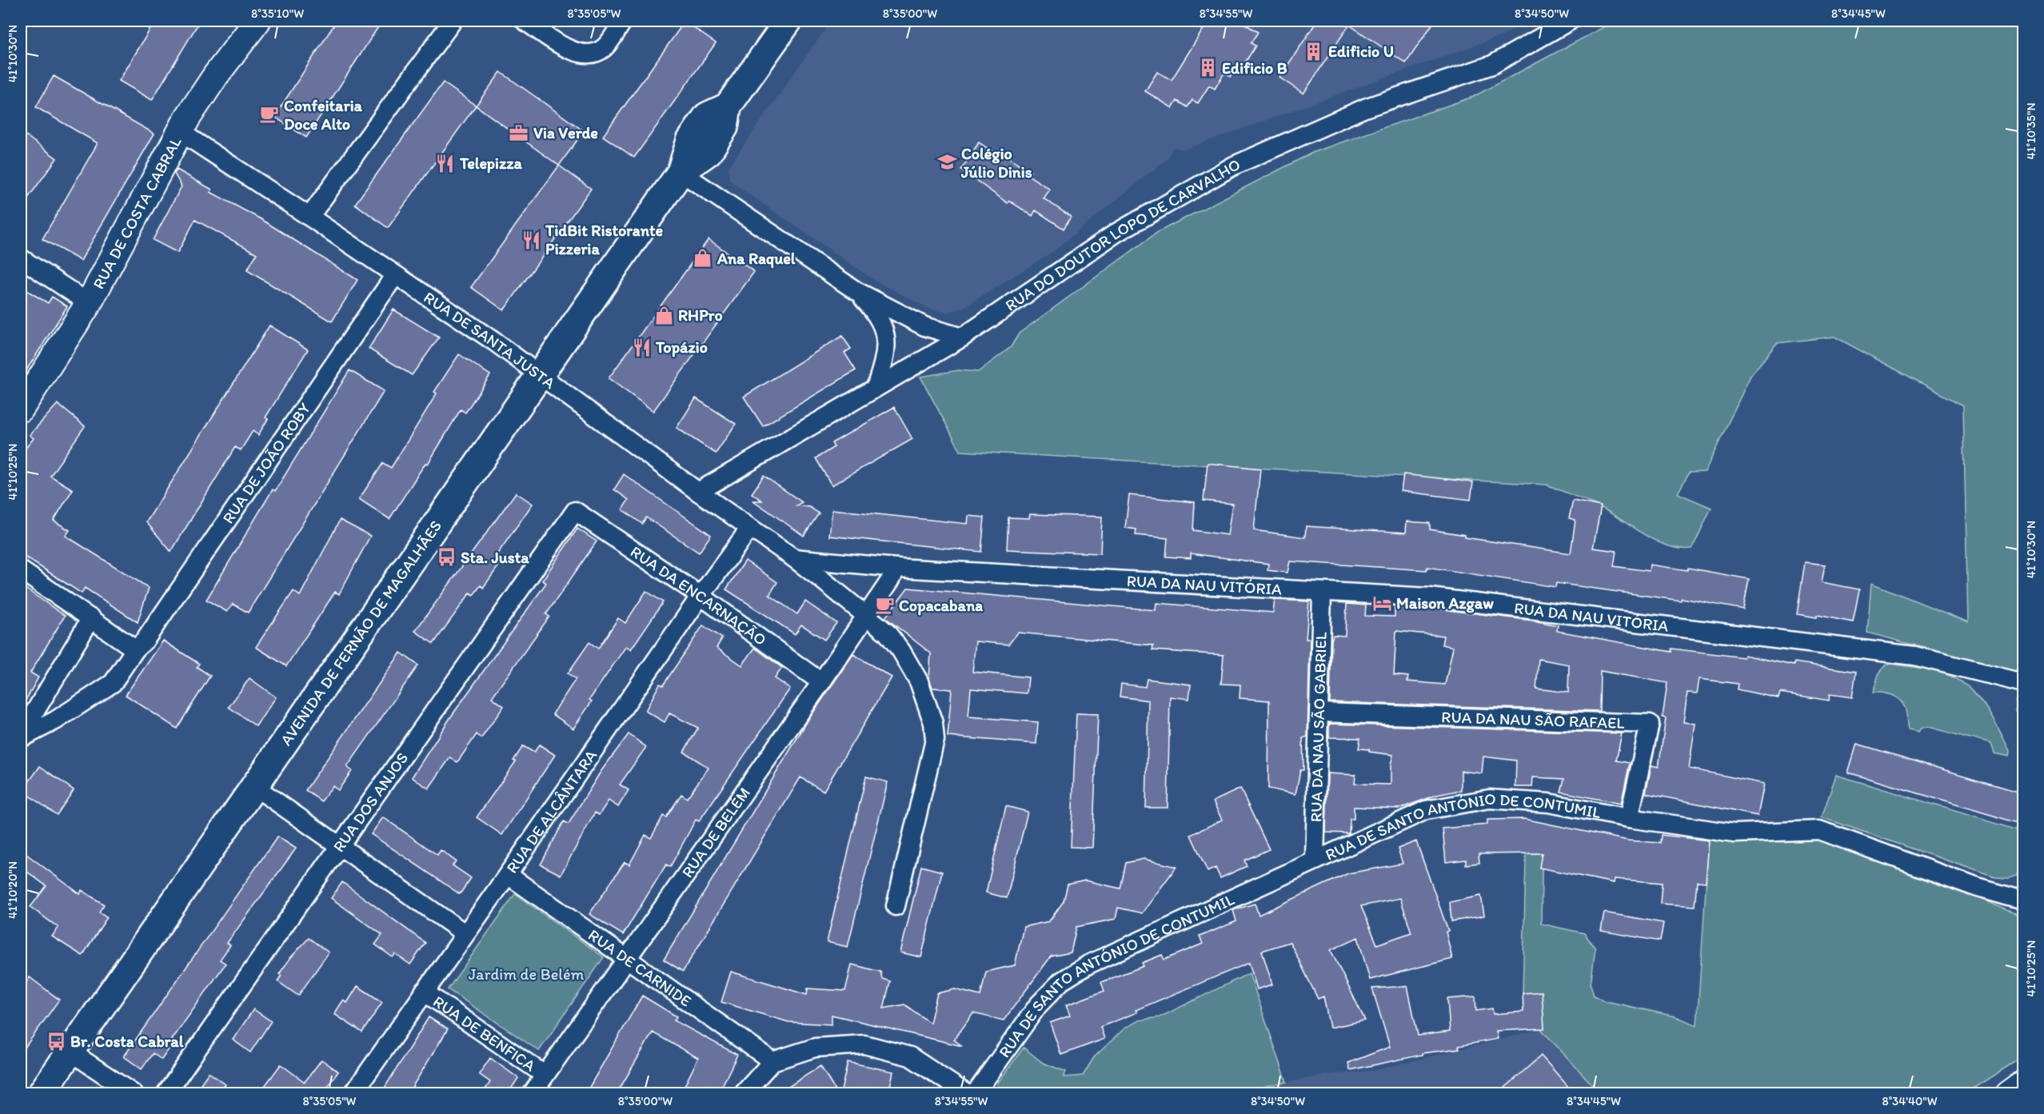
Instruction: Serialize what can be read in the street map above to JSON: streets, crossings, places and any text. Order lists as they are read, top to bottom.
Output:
{
  "streets": {
    "main road": ["RUA DE COSTA CABRAL", "AVENIDA DE FERNÃO DE MAGALHÃES"],
    "street": [
      "RUA DO DOUTOR LOPO DE CARVALHO",
      "RUA DE SANTA JUSTA",
      "RUA DE JOÃO ROBY",
      "RUA DA NAU VITÓRIA",
      "RUA DA ENCARNAÇÃO",
      "RUA DA NAU SÃO RAFAEL",
      "RUA DA NAU SÃO GABRIEL",
      "RUA DOS ANJOS",
      "RUA DE ALCÂNTARA",
      "RUA DE BELÉM",
      "RUA DE SANTO ANTÓNIO DE CONTUMIL",
      "RUA DE CARNIDE",
      "RUA DE BENFICA"
    ]
  },
  "crossings": [
    ["RUA DE COSTA CABRAL", "RUA DE SANTA JUSTA"],
    ["RUA DO DOUTOR LOPO DE CARVALHO", "RUA DE SANTA JUSTA"],
    ["RUA DE SANTA JUSTA", "RUA DE JOÃO ROBY"],
    ["RUA DE SANTA JUSTA", "RUA DA NAU VITÓRIA"],
    ["RUA DE SANTA JUSTA", "AVENIDA DE FERNÃO DE MAGALHÃES"],
    ["RUA DE SANTA JUSTA", "RUA DE ALCÂNTARA"],
    ["RUA DE SANTA JUSTA", "RUA DE BELÉM"],
    ["RUA DA NAU VITÓRIA", "RUA DA NAU SÃO GABRIEL"],
    ["RUA DA NAU VITÓRIA", "RUA DE BELÉM"],
    ["RUA DA ENCARNAÇÃO", "RUA DOS ANJOS"],
    ["RUA DA ENCARNAÇÃO", "RUA DE ALCÂNTARA"],
    ["RUA DA ENCARNAÇÃO", "RUA DE BELÉM"],
    ["RUA DA NAU SÃO RAFAEL", "RUA DA NAU SÃO GABRIEL"],
    ["RUA DA NAU SÃO RAFAEL", "RUA DE SANTO ANTÓNIO DE CONTUMIL"],
    ["RUA DA NAU SÃO GABRIEL", "RUA DE SANTO ANTÓNIO DE CONTUMIL"],
    ["RUA DE ALCÂNTARA", "RUA DE CARNIDE"],
    ["RUA DE ALCÂNTARA", "RUA DE BENFICA"],
    ["RUA DE BELÉM", "RUA DE CARNIDE"],
    ["RUA DE BELÉM", "RUA DE BENFICA"]
  ],
  "parks": ["Jardim de Belém"],
  "places": {
    "building": ["Edificio U", "Edificio B"],
    "cafe": ["Confeitaria Doce Alto", "Copacabana"],
    "office": ["Via Verde"],
    "school or university": ["Colégio Júlio Dinis"],
    "restaurant": ["Telepizza", "TidBit Ristorante Pizzeria", "Topázio"],
    "shop": ["Ana Raquel", "RHPro"],
    "bus stop": ["Sta. Justa", "Br. Costa Cabral"],
    "hotel": ["Maison Azgaw"]
  },
  "coordinates": [
    "8°35'10\"W",
    "8°35'05\"W",
    "8°35'00\"W",
    "8°34'55\"W",
    "8°34'50\"W",
    "8°34'45\"W",
    "41°10'30\"N",
    "41°10'35\"N",
    "41°10'25\"N",
    "41°10'20\"N",
    "8°34'40\"W"
  ]
}
